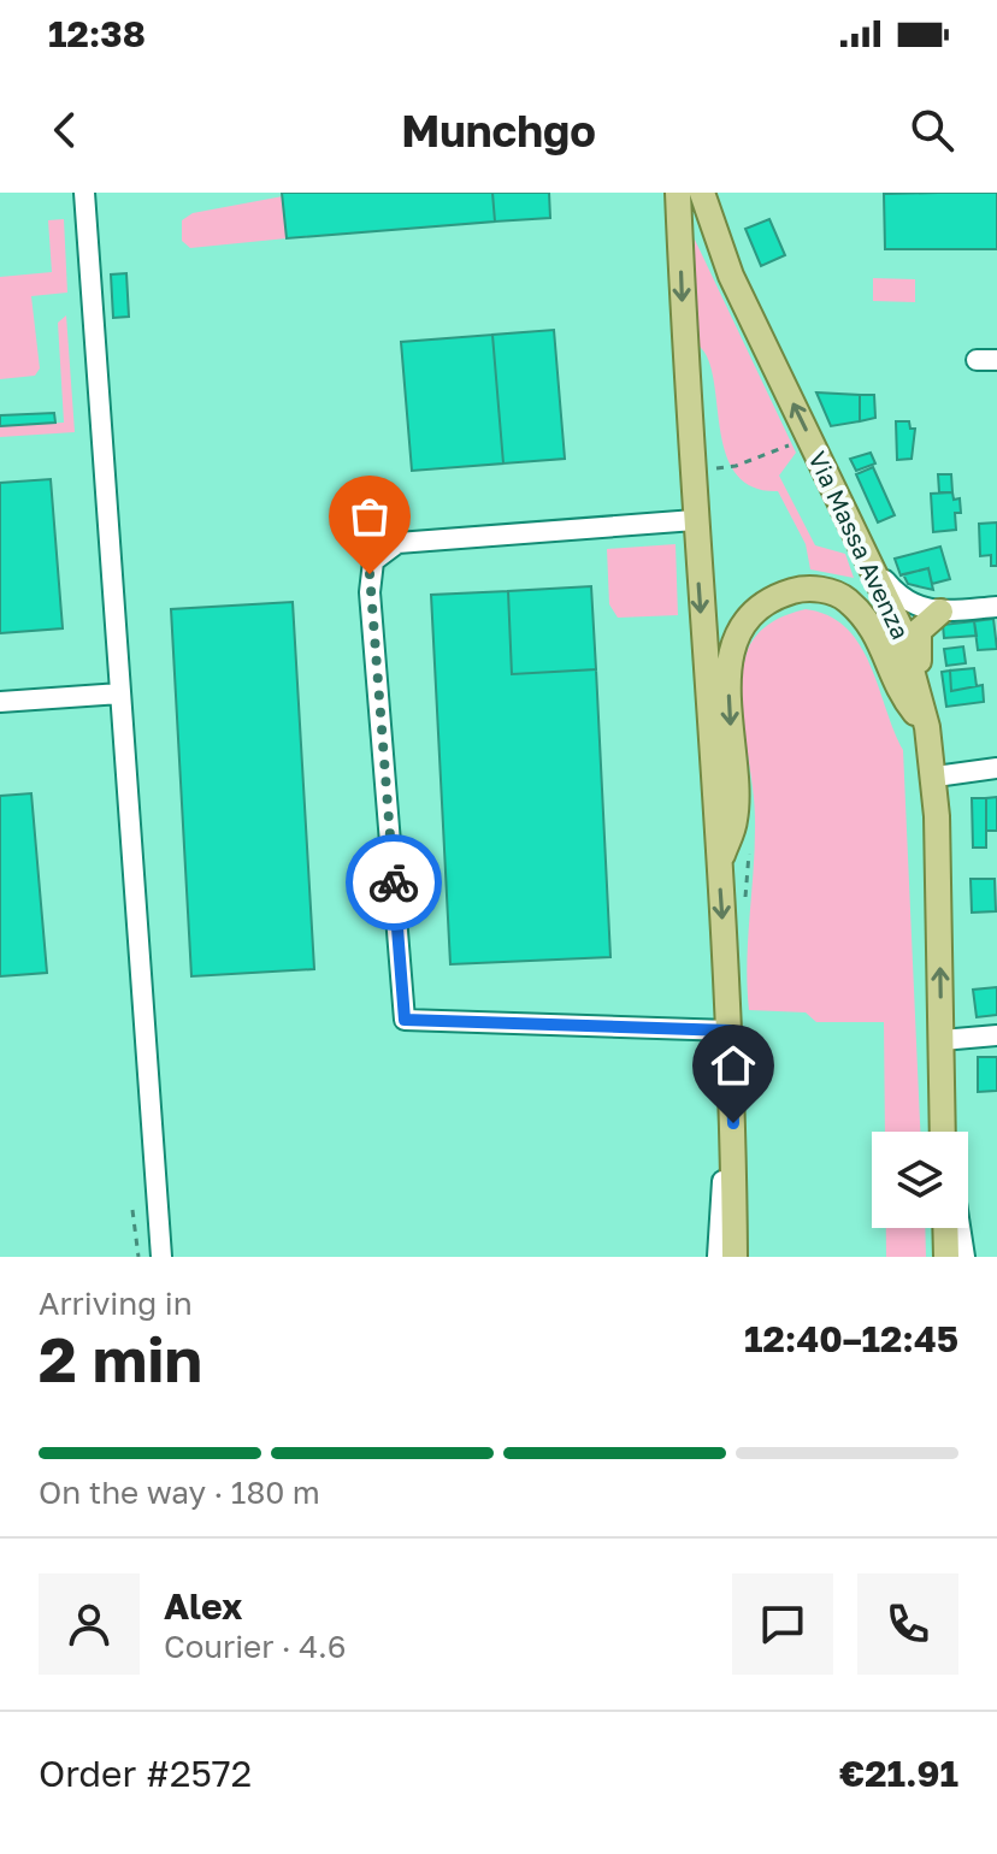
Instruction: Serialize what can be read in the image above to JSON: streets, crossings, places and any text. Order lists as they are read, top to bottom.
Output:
{
  "streets": {
    "main road": ["Via Massa Avenza"]
  },
  "page": {
    "status": "12:38",
    "header": "Munchgo",
    "heading": ["2 min", "Arriving in", "12:40–12:45"],
    "panel": [
      "Alex",
      "Courier · 4.6",
      "Order #2572",
      "€21.91"
    ],
    "bar": "On the way · 180 m"
  }
}
